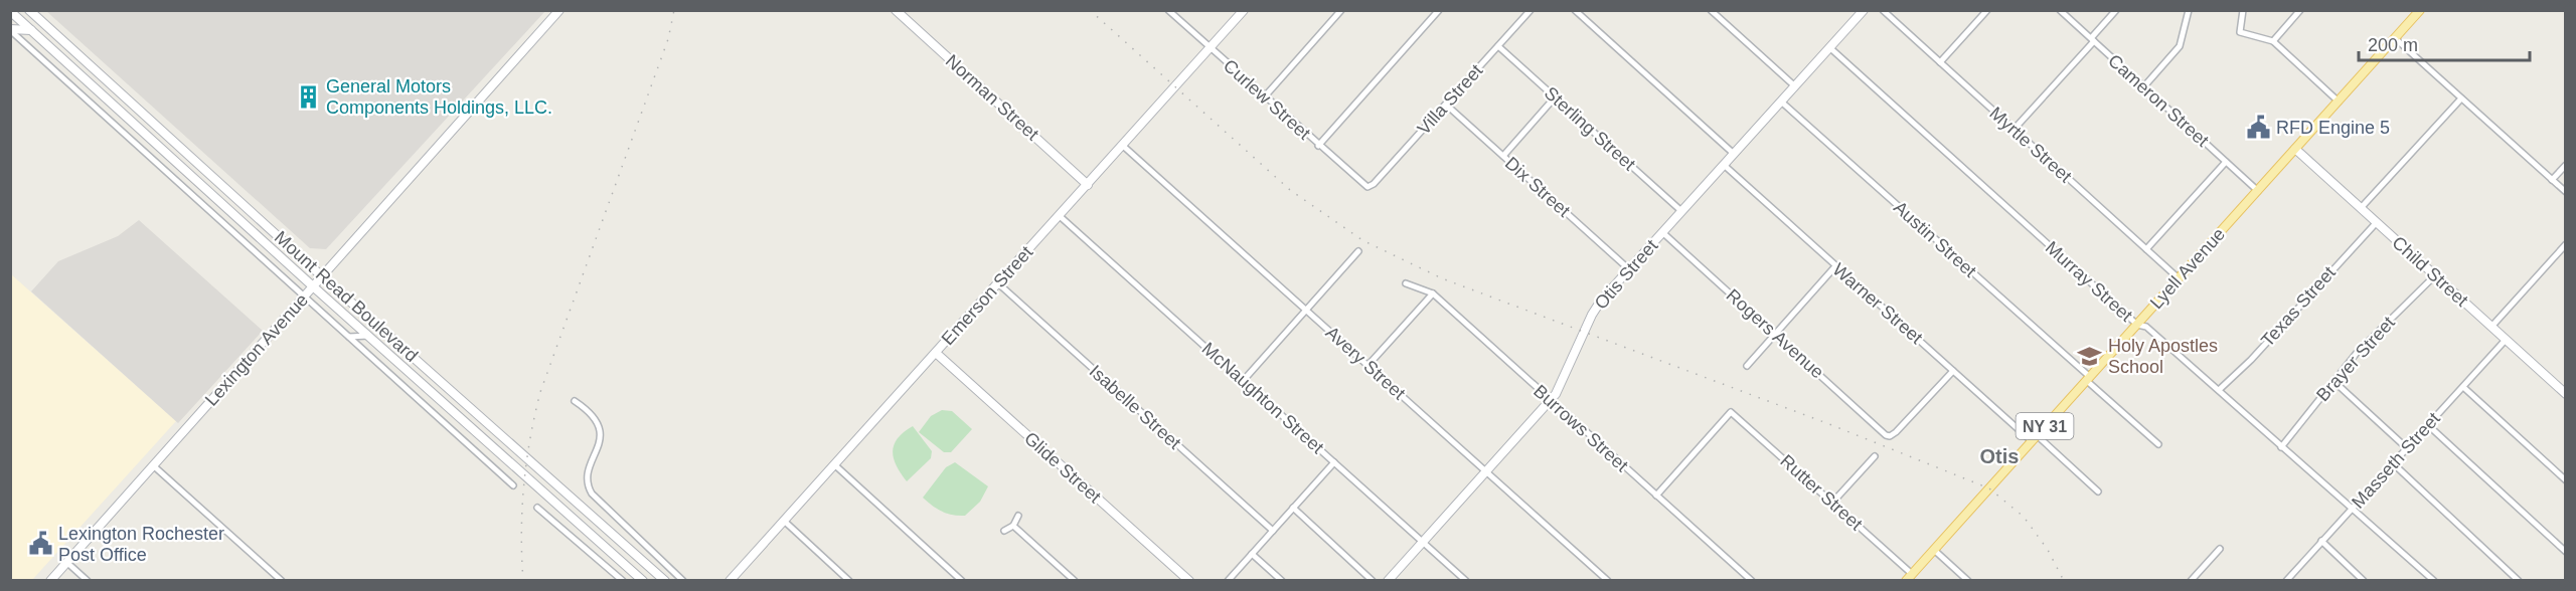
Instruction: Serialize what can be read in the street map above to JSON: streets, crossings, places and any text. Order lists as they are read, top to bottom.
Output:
{
  "streets": {
    "main road": [
      "Norman Street",
      "Lyell Avenue",
      "Child Street",
      "Otis Street",
      "Emerson Street",
      "Mount Read Boulevard",
      "Lexington Avenue",
      "NY 31",
      "Glide Street"
    ],
    "street": [
      "Curlew Street",
      "Villa Street",
      "Cameron Street",
      "Sterling Street",
      "Myrtle Street",
      "Dix Street",
      "Austin Street",
      "Murray Street",
      "Warner Street",
      "Texas Street",
      "Rogers Avenue",
      "Brayer Street",
      "Avery Street",
      "McNaughton Street",
      "Isabelle Street",
      "Burrows Street",
      "Masseth Street",
      "Rutter Street"
    ]
  },
  "crossings": [
    ["Norman Street", "Emerson Street"],
    ["Curlew Street", "Villa Street"],
    ["Curlew Street", "Emerson Street"],
    ["Villa Street", "Sterling Street"],
    ["Villa Street", "Dix Street"],
    ["Cameron Street", "Lyell Avenue"],
    ["Sterling Street", "Otis Street"],
    ["Myrtle Street", "Lyell Avenue"],
    ["Dix Street", "Otis Street"],
    ["Austin Street", "Lyell Avenue"],
    ["Austin Street", "Otis Street"],
    ["Lyell Avenue", "Child Street"],
    ["Lyell Avenue", "Murray Street"],
    ["Lyell Avenue", "Warner Street"],
    ["Lyell Avenue", "Rutter Street"],
    ["Child Street", "Texas Street"],
    ["Child Street", "Brayer Street"],
    ["Child Street", "Masseth Street"],
    ["Otis Street", "Murray Street"],
    ["Otis Street", "Warner Street"],
    ["Otis Street", "Rogers Avenue"],
    ["Otis Street", "Avery Street"],
    ["Otis Street", "McNaughton Street"],
    ["Otis Street", "Burrows Street"],
    ["Murray Street", "Texas Street"],
    ["Murray Street", "Brayer Street"],
    ["Murray Street", "Masseth Street"],
    ["Emerson Street", "Avery Street"],
    ["Emerson Street", "McNaughton Street"],
    ["Emerson Street", "Isabelle Street"],
    ["Emerson Street", "Glide Street"],
    ["Mount Read Boulevard", "Lexington Avenue"],
    ["Warner Street", "Rogers Avenue"],
    ["Burrows Street", "Rutter Street"]
  ],
  "districts": ["Otis"],
  "places": {
    "building": ["General Motors Components Holdings, LLC."],
    "public building": ["RFD Engine 5", "Lexington Rochester Post Office"],
    "school or university": ["Holy Apostles School"]
  },
  "scale_bar": "200 m"
}
